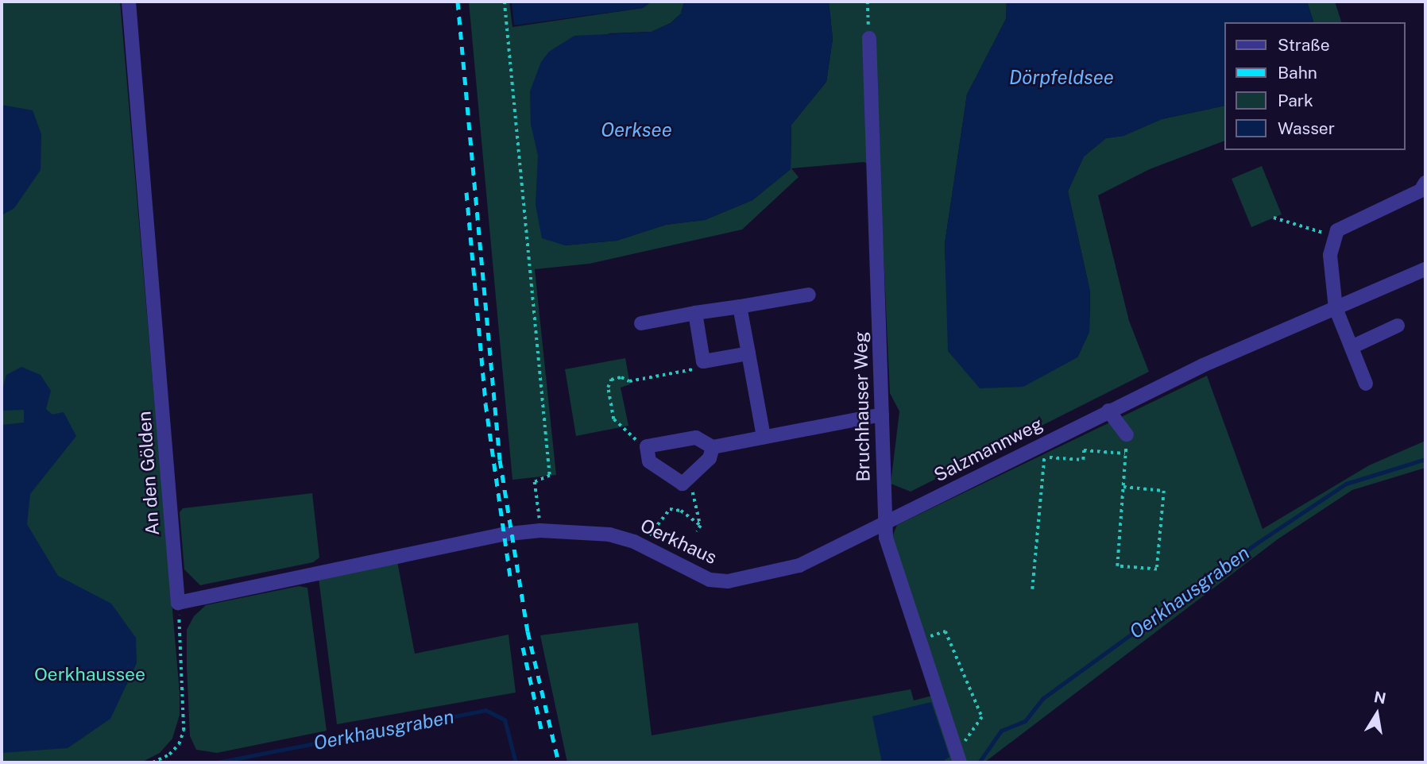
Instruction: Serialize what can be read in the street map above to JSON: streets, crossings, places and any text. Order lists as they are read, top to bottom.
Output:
{
  "streets": {
    "street": [
      "Bruchhauser Weg",
      "Salzmannweg",
      "An den Gölden",
      "Oerkhaus"
    ]
  },
  "crossings": [
    ["Bruchhauser Weg", "Salzmannweg"],
    ["Bruchhauser Weg", "Oerkhaus"],
    ["Salzmannweg", "Oerkhaus"],
    ["An den Gölden", "Oerkhaus"]
  ],
  "water": ["Dörpfeldsee", "Oerksee", "Oerkhausgraben"],
  "parks": ["Oerkhaussee"],
  "legend": [
    "Straße",
    "Bahn",
    "Park",
    "Wasser"
  ],
  "north": "top"
}
